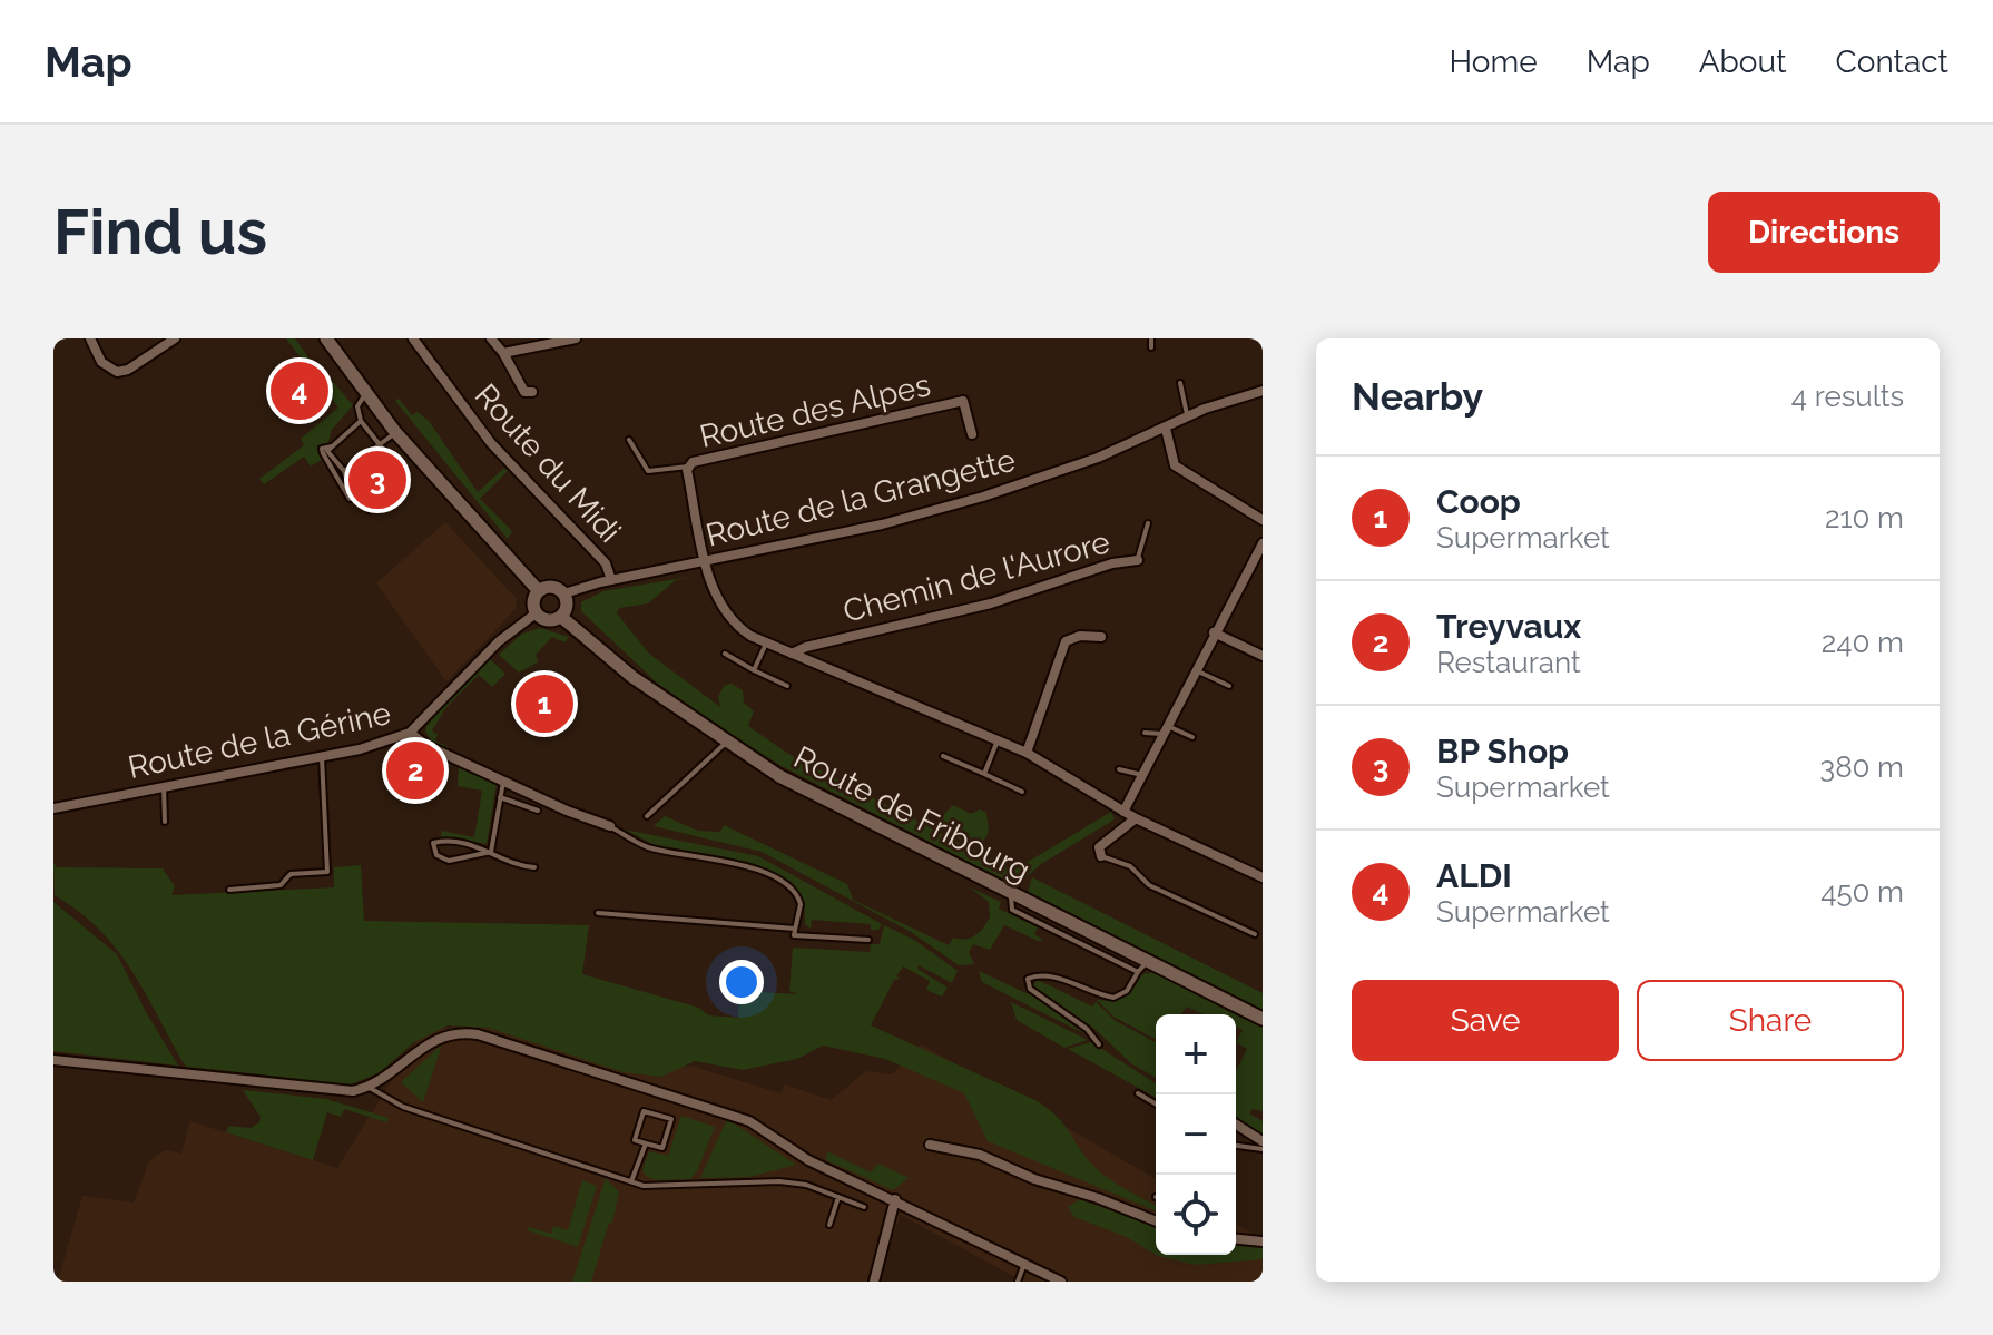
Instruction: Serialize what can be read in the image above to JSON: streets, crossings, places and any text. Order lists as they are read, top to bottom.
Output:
{
  "streets": {
    "main road": ["Route de Fribourg"],
    "street": [
      "Route des Alpes",
      "Route du Midi",
      "Route de la Grangette",
      "Chemin de l'Aurore",
      "Route de la Gérine"
    ]
  },
  "crossings": [
    ["Route des Alpes", "Route de la Grangette"],
    ["Route des Alpes", "Chemin de l'Aurore"],
    ["Route du Midi", "Route de la Grangette"],
    ["Route de la Grangette", "Route de la Gérine"],
    ["Route de la Grangette", "Route de Fribourg"],
    ["Route de la Gérine", "Route de Fribourg"]
  ],
  "page": {
    "header": "Map",
    "nav": [
      "Home",
      "Map",
      "About",
      "Contact"
    ],
    "buttons": [
      "Directions",
      ["Save", "Share"]
    ],
    "title": "Find us",
    "heading": ["Nearby", "4 results"],
    "pins": [
      "4",
      "3",
      "1",
      "2"
    ],
    "list": [
      {
        "mark": "1",
        "name": "Coop",
        "note": "Supermarket",
        "value": "210 m"
      },
      {
        "mark": "2",
        "name": "Treyvaux",
        "note": "Restaurant",
        "value": "240 m"
      },
      {
        "mark": "3",
        "name": "BP Shop",
        "note": "Supermarket",
        "value": "380 m"
      },
      {
        "mark": "4",
        "name": "ALDI",
        "note": "Supermarket",
        "value": "450 m"
      }
    ],
    "map_buttons": ["+", "−"]
  }
}
